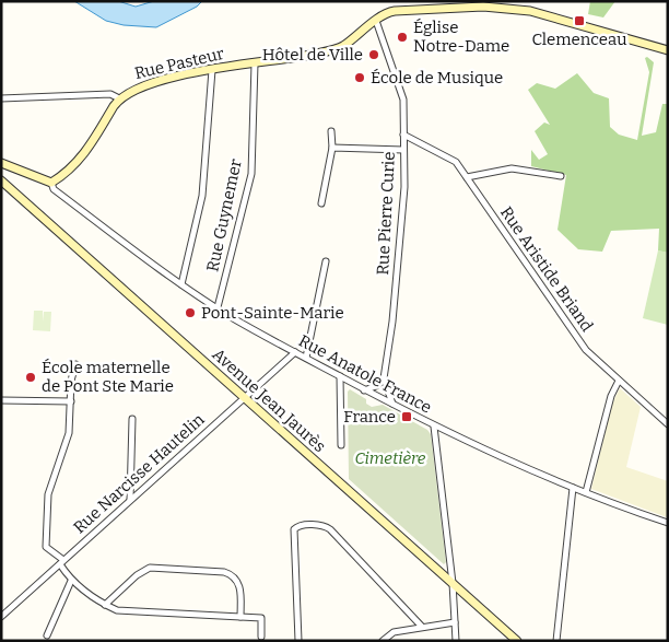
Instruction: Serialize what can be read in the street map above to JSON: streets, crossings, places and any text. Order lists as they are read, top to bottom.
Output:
{
  "streets": {
    "main road": ["Rue Pasteur", "Avenue Jean Jaurès"],
    "street": [
      "Rue Pierre Curie",
      "Rue Guynemer",
      "Rue Aristide Briand",
      "Rue Anatole France",
      "Rue Narcisse Hautelin"
    ]
  },
  "crossings": [
    ["Rue Pasteur", "Rue Pierre Curie"],
    ["Rue Pasteur", "Rue Guynemer"],
    ["Rue Pasteur", "Rue Anatole France"],
    ["Rue Pierre Curie", "Rue Aristide Briand"],
    ["Rue Pierre Curie", "Rue Anatole France"],
    ["Rue Guynemer", "Rue Anatole France"],
    ["Rue Anatole France", "Rue Narcisse Hautelin"],
    ["Avenue Jean Jaurès", "Rue Narcisse Hautelin"]
  ],
  "parks": ["Cimetière"],
  "places": {
    "transit": ["Clemenceau", "France"],
    "other": [
      "Église Notre-Dame",
      "Hôtel de Ville",
      "École de Musique",
      "Pont-Sainte-Marie",
      "École maternelle de Pont Ste Marie"
    ]
  }
}
